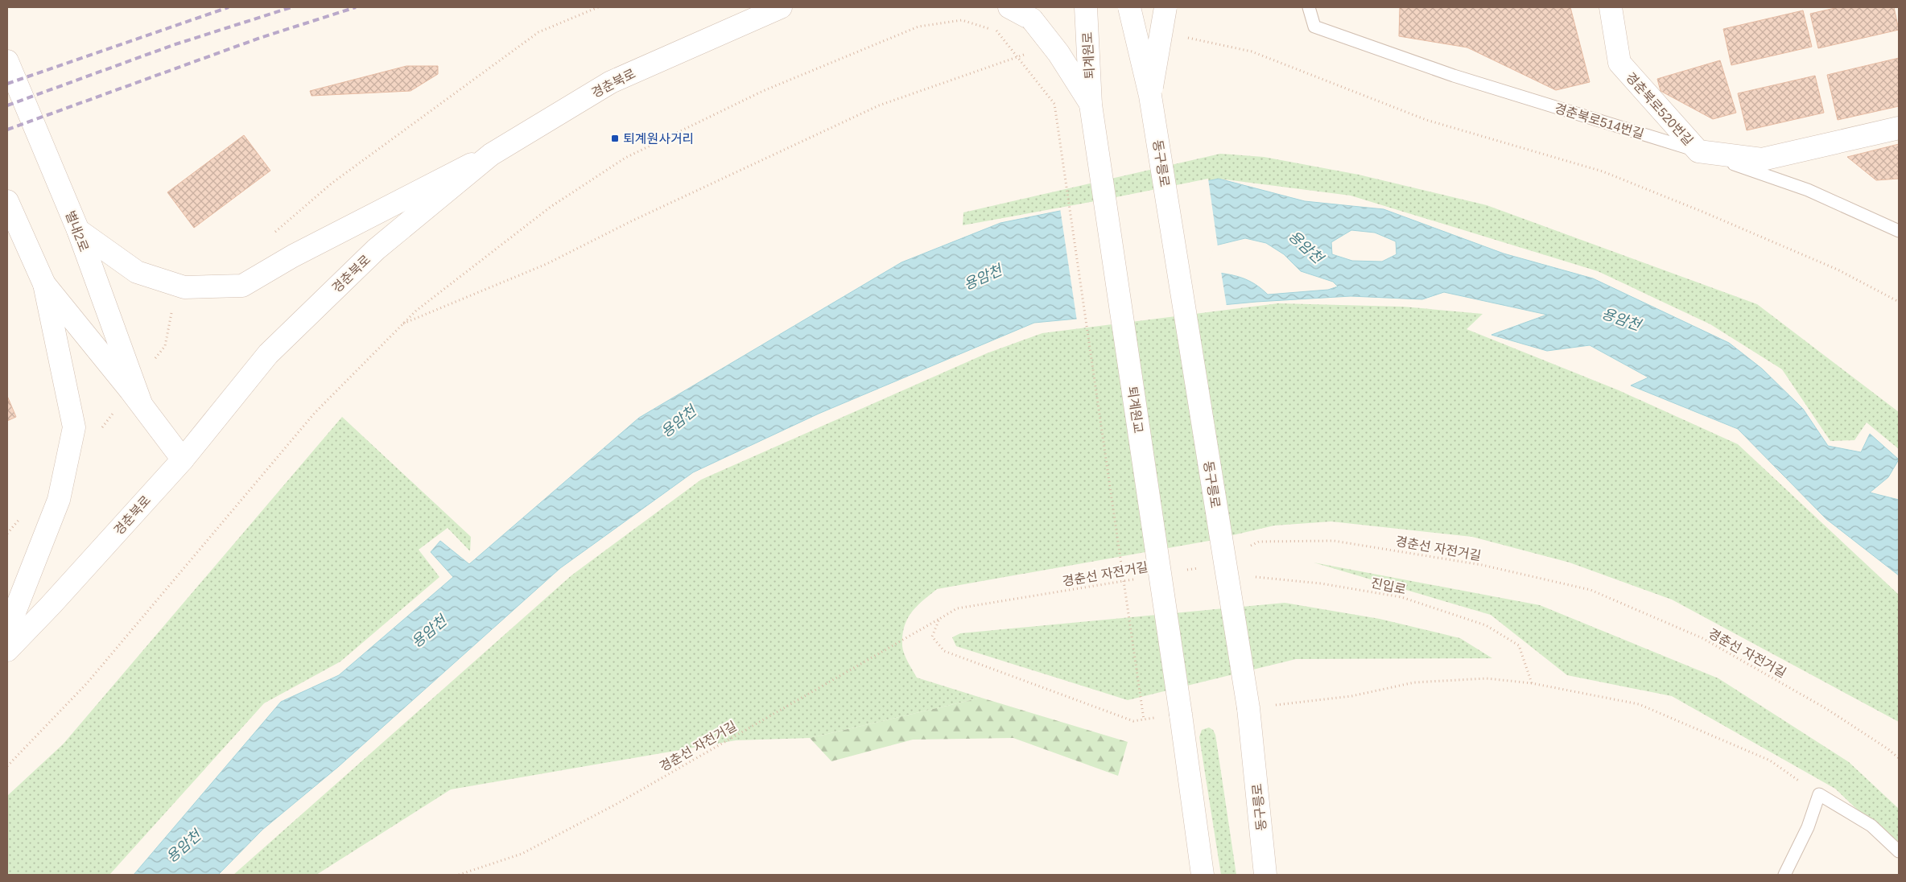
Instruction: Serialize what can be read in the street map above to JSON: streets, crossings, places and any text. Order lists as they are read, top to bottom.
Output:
{
  "streets": {
    "street": [
      "퇴계원로",
      "경춘북로",
      "경춘북로520번길",
      "동구릉로",
      "별내2로",
      "퇴계원교"
    ],
    "lane": ["경춘북로514번길"],
    "path": ["경춘선 자전거길", "진입로"]
  },
  "crossings": [
    ["퇴계원로", "퇴계원교"],
    ["경춘북로", "별내2로"],
    ["경춘북로520번길", "경춘북로514번길"]
  ],
  "water": ["용암천"],
  "places": {
    "transit": ["퇴계원사거리"]
  }
}
